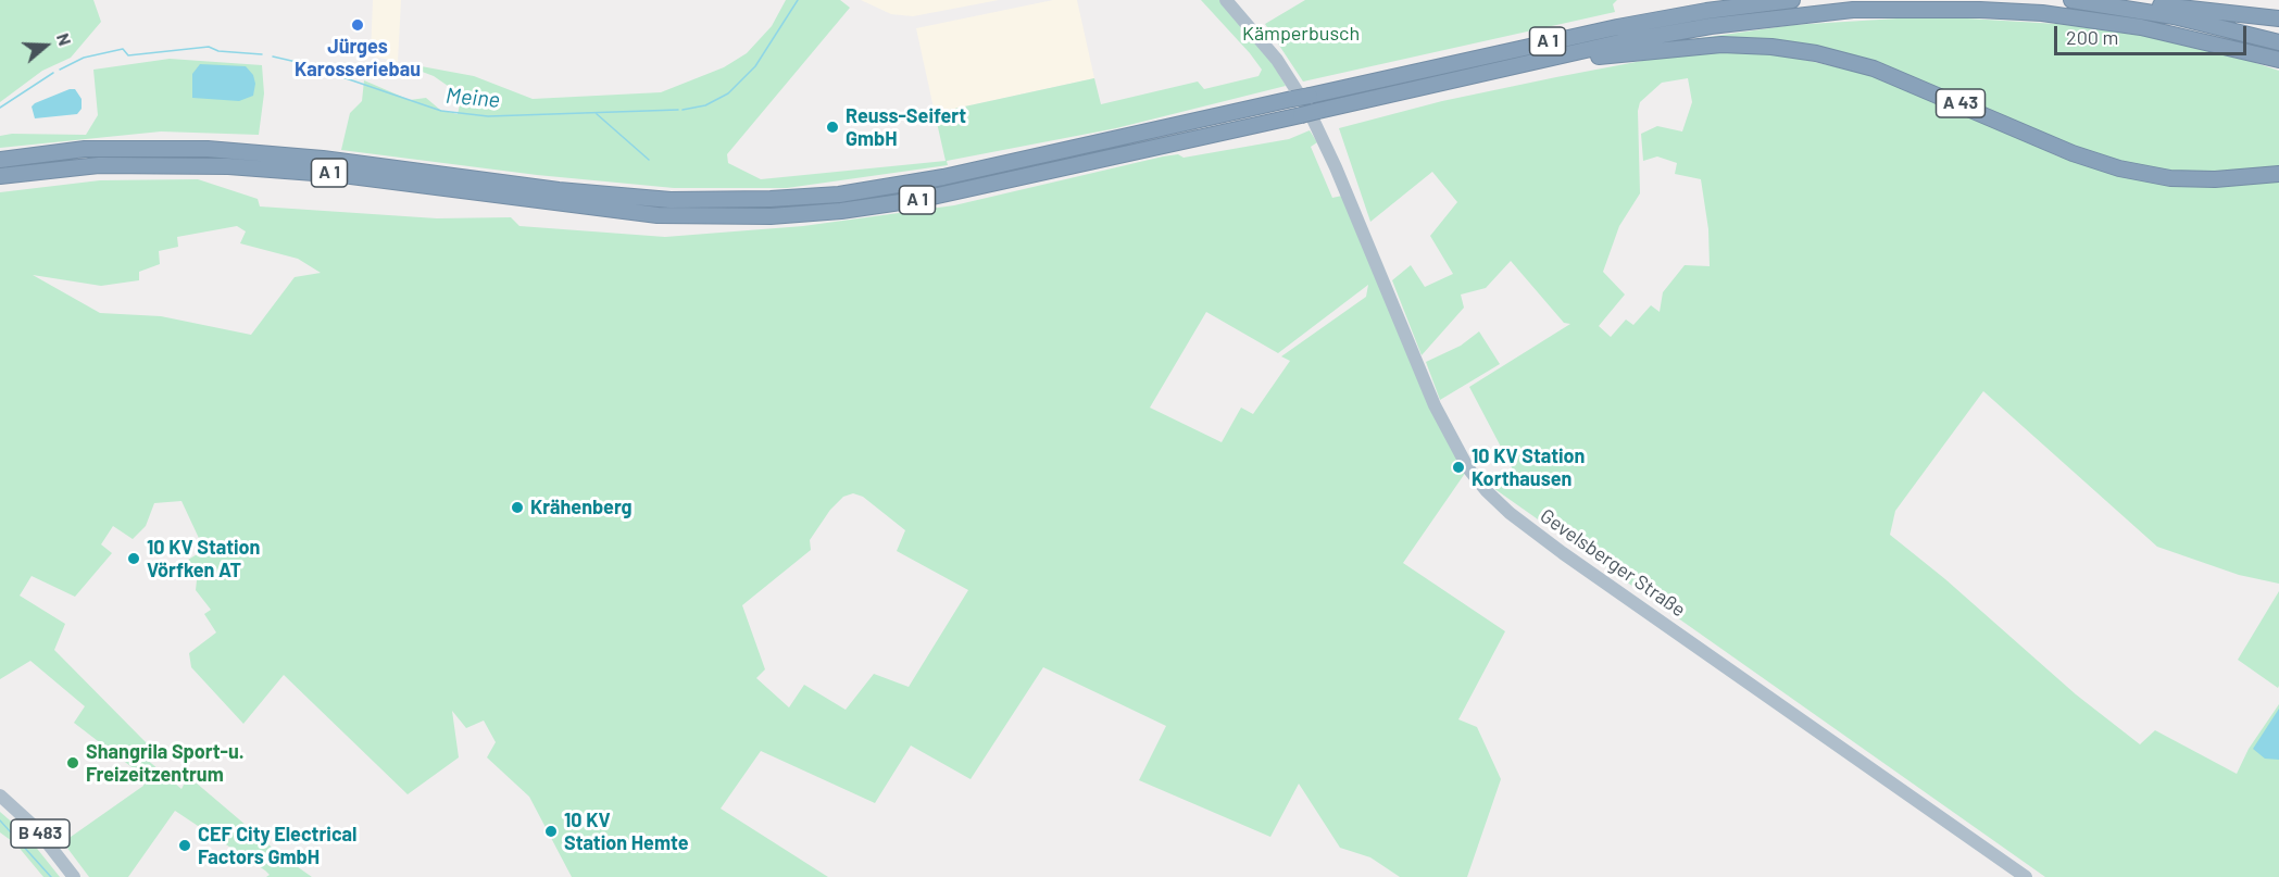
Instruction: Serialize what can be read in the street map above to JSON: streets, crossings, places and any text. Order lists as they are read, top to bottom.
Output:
{
  "streets": {
    "highway": ["A 1", "A 43"],
    "main road": ["Gevelsberger Straße", "B 483"]
  },
  "crossings": [
    ["A 1", "A 43"],
    ["A 1", "Gevelsberger Straße"]
  ],
  "water": ["Meine"],
  "parks": ["Kämperbusch"],
  "places": [
    "Jürges Karosseriebau",
    "Reuss-Seifert GmbH",
    "10 KV Station Korthausen",
    "Krähenberg",
    "10 KV Station Vörfken AT",
    "Shangrila Sport-u. Freizeitzentrum",
    "10 KV Station Hemte",
    "CEF City Electrical Factors GmbH"
  ],
  "scale_bar": "200 m",
  "north": "right"
}
